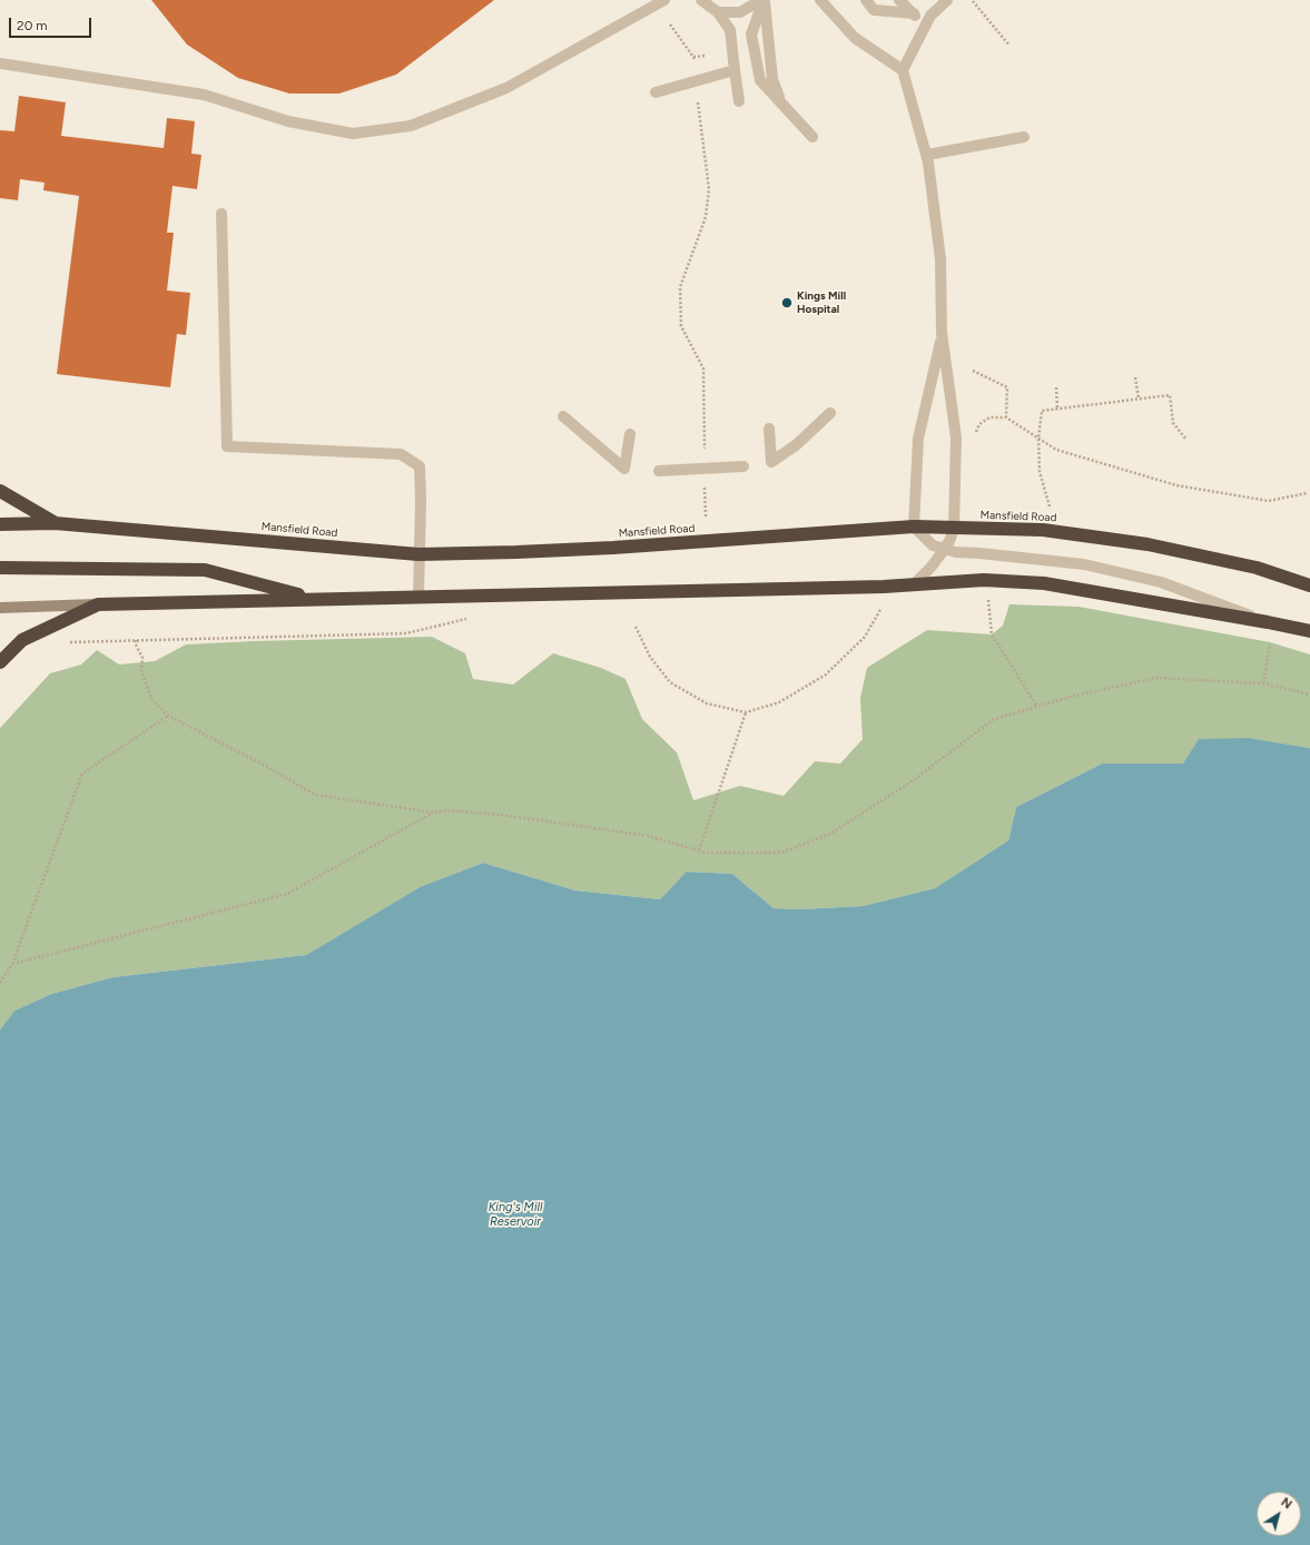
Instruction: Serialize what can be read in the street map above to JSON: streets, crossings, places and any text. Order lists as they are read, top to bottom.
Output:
{
  "streets": {
    "highway": ["Mansfield Road"]
  },
  "water": ["King's Mill Reservoir"],
  "places": ["Kings Mill Hospital"],
  "scale_bar": "20 m",
  "north": "top right"
}
